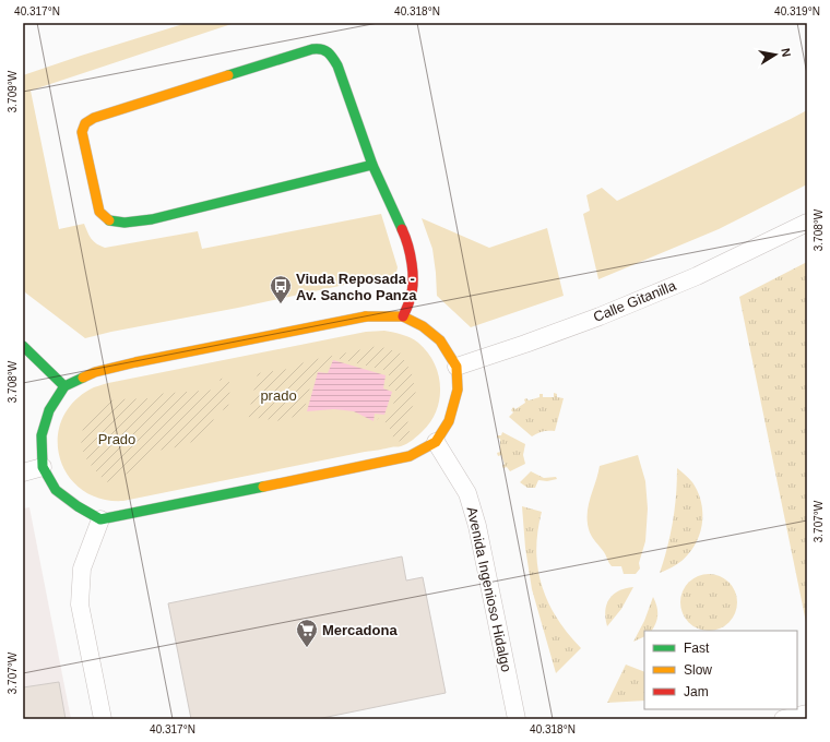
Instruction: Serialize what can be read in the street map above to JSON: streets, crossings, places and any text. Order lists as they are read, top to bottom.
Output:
{
  "streets": {
    "street": ["Calle Gitanilla", "Avenida Ingenioso Hidalgo"]
  },
  "parks": ["prado", "Prado"],
  "places": {
    "bus stop": ["Viuda Reposada - Av. Sancho Panza"],
    "supermarket": ["Mercadona"]
  },
  "legend": ["Fast", "Slow", "Jam"],
  "north": "right",
  "coordinates": [
    "40.317°N",
    "40.318°N",
    "40.319°N",
    "3.709°W",
    "3.708°W",
    "3.707°W"
  ]
}
